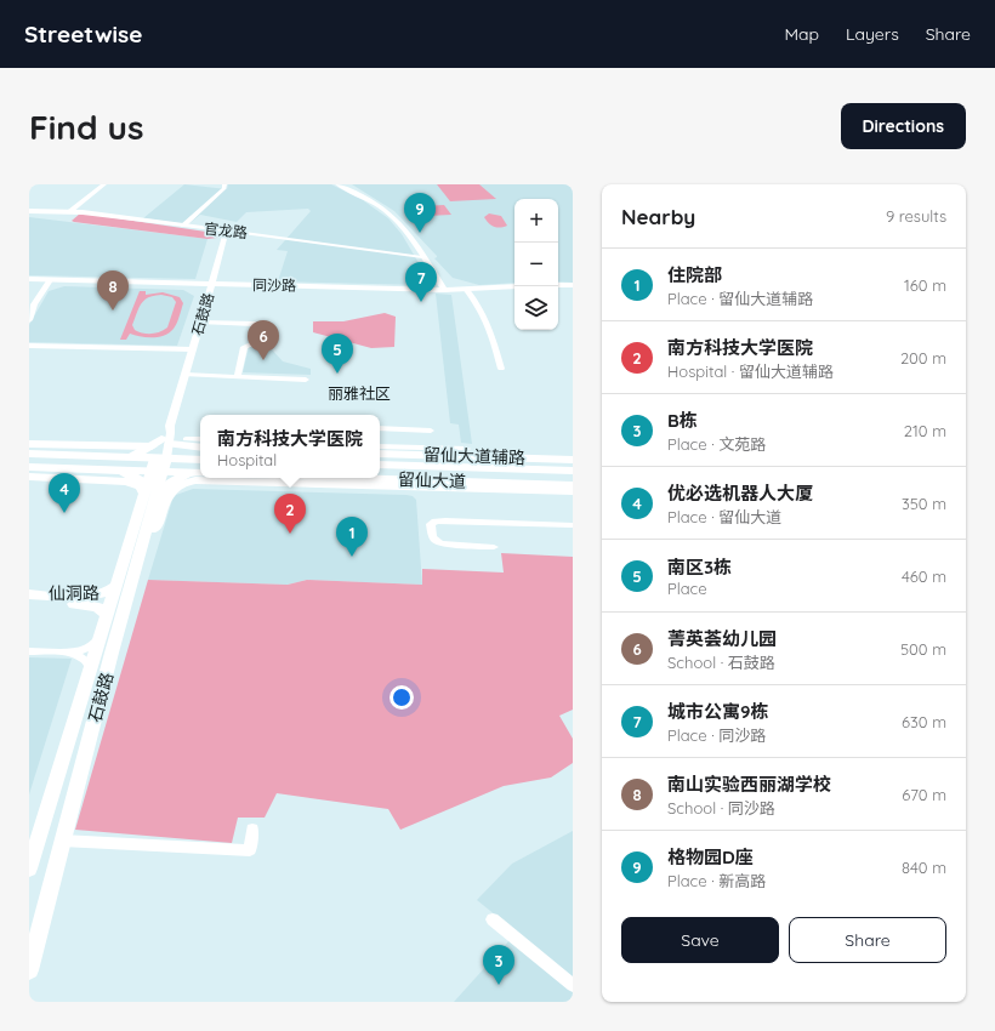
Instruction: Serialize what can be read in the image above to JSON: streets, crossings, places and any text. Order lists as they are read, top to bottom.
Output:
{
  "streets": {
    "main road": [
      "石鼓路",
      "留仙大道辅路",
      "留仙大道",
      "仙洞路"
    ],
    "street": ["官龙路", "同沙路"]
  },
  "crossings": [
    ["官龙路", "石鼓路"],
    ["同沙路", "石鼓路"],
    ["石鼓路", "留仙大道辅路"],
    ["石鼓路", "仙洞路"]
  ],
  "districts": ["丽雅社区"],
  "page": {
    "header": "Streetwise",
    "nav": ["Map", "Layers", "Share"],
    "buttons": [
      "Directions",
      ["Save", "Share"]
    ],
    "title": "Find us",
    "heading": ["Nearby", "9 results"],
    "pins": [
      "9",
      "7",
      "8",
      "6",
      "5",
      "4",
      "2",
      "1",
      "3"
    ],
    "map_buttons": ["+", "−"],
    "list": [
      {
        "mark": "1",
        "name": "住院部",
        "note": "Place · 留仙大道辅路",
        "value": "160 m"
      },
      {
        "mark": "2",
        "name": "南方科技大学医院",
        "note": "Hospital · 留仙大道辅路",
        "value": "200 m"
      },
      {
        "mark": "3",
        "name": "B栋",
        "note": "Place · 文苑路",
        "value": "210 m"
      },
      {
        "mark": "4",
        "name": "优必选机器人大厦",
        "note": "Place · 留仙大道",
        "value": "350 m"
      },
      {
        "mark": "5",
        "name": "南区3栋",
        "note": "Place",
        "value": "460 m"
      },
      {
        "mark": "6",
        "name": "菁英荟幼儿园",
        "note": "School · 石鼓路",
        "value": "500 m"
      },
      {
        "mark": "7",
        "name": "城市公寓9栋",
        "note": "Place · 同沙路",
        "value": "630 m"
      },
      {
        "mark": "8",
        "name": "南山实验西丽湖学校",
        "note": "School · 同沙路",
        "value": "670 m"
      },
      {
        "mark": "9",
        "name": "格物园D座",
        "note": "Place · 新高路",
        "value": "840 m"
      }
    ],
    "popup": ["南方科技大学医院", "Hospital"]
  }
}
